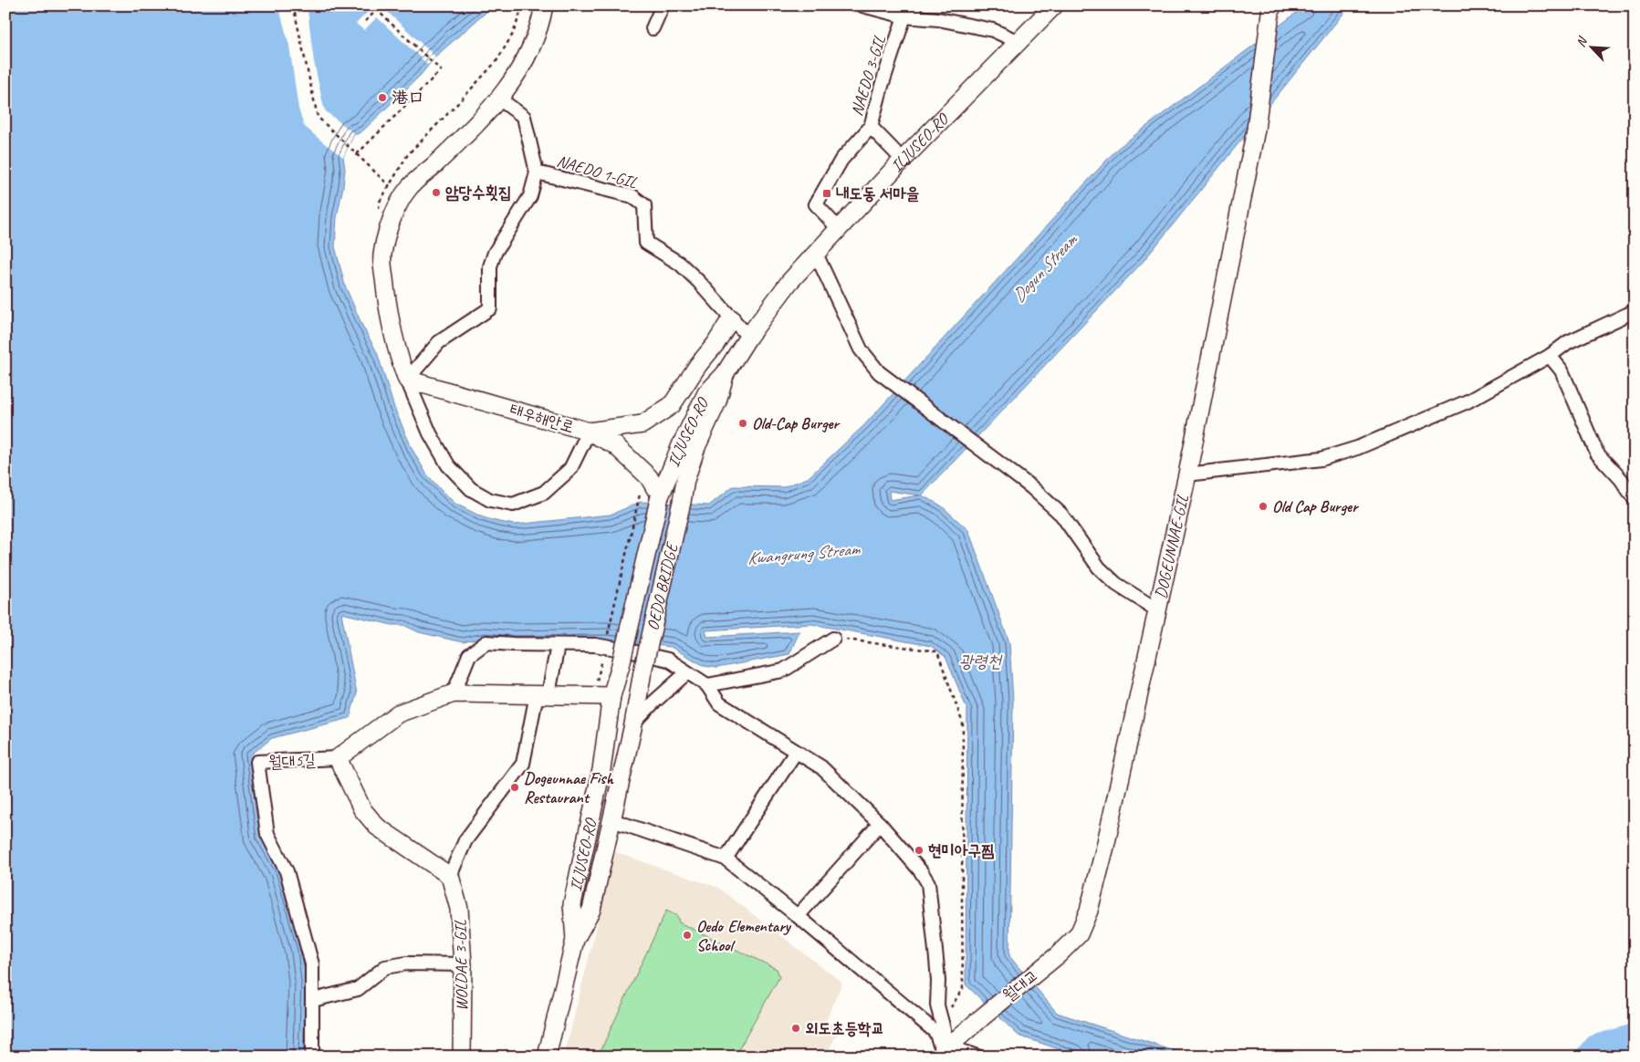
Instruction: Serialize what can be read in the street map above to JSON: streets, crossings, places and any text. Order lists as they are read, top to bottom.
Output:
{
  "streets": {
    "street": [
      "NAEDO 3-GIL",
      "ILJUSEO-RO",
      "NAEDO 1-GIL",
      "태우해안로",
      "DOGEUNNAE-GIL",
      "OEDO BRIDGE",
      "월대5길",
      "WOLDAE 3-GIL",
      "월대교"
    ]
  },
  "crossings": [
    ["NAEDO 3-GIL", "ILJUSEO-RO"],
    ["ILJUSEO-RO", "NAEDO 1-GIL"],
    ["ILJUSEO-RO", "OEDO BRIDGE"],
    ["ILJUSEO-RO", "월대5길"],
    ["NAEDO 1-GIL", "태우해안로"],
    ["DOGEUNNAE-GIL", "월대교"]
  ],
  "water": ["Dogun Stream", "Kwangrung Stream", "광령천"],
  "places": {
    "other": [
      "港口",
      "암당수횟집",
      "Old-Cap Burger",
      "Old Cap Burger",
      "Dogeunnae Fish Restaurant",
      "현미아구찜",
      "Oedo Elementary School",
      "외도초등학교"
    ],
    "transit": ["내도동 서마을"]
  },
  "north": "top left"
}
